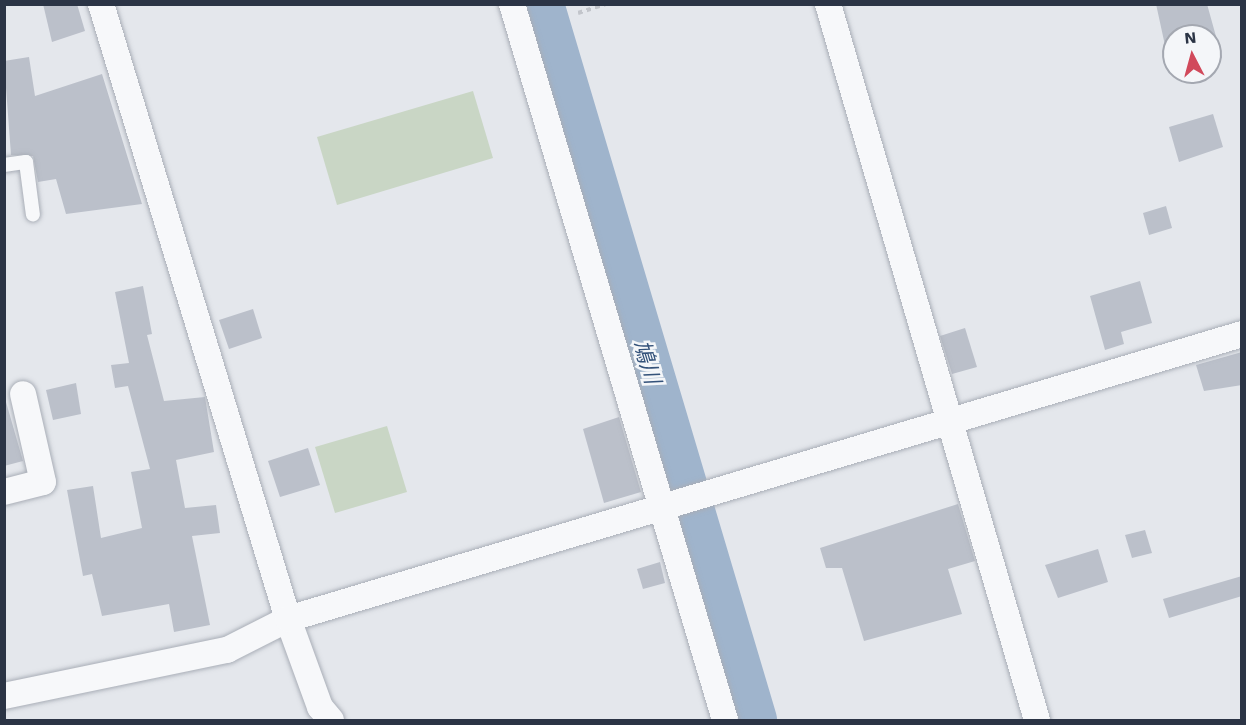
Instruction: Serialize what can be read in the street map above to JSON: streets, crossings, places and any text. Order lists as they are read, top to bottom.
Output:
{
  "water": ["鳩川"],
  "north": "top"
}
